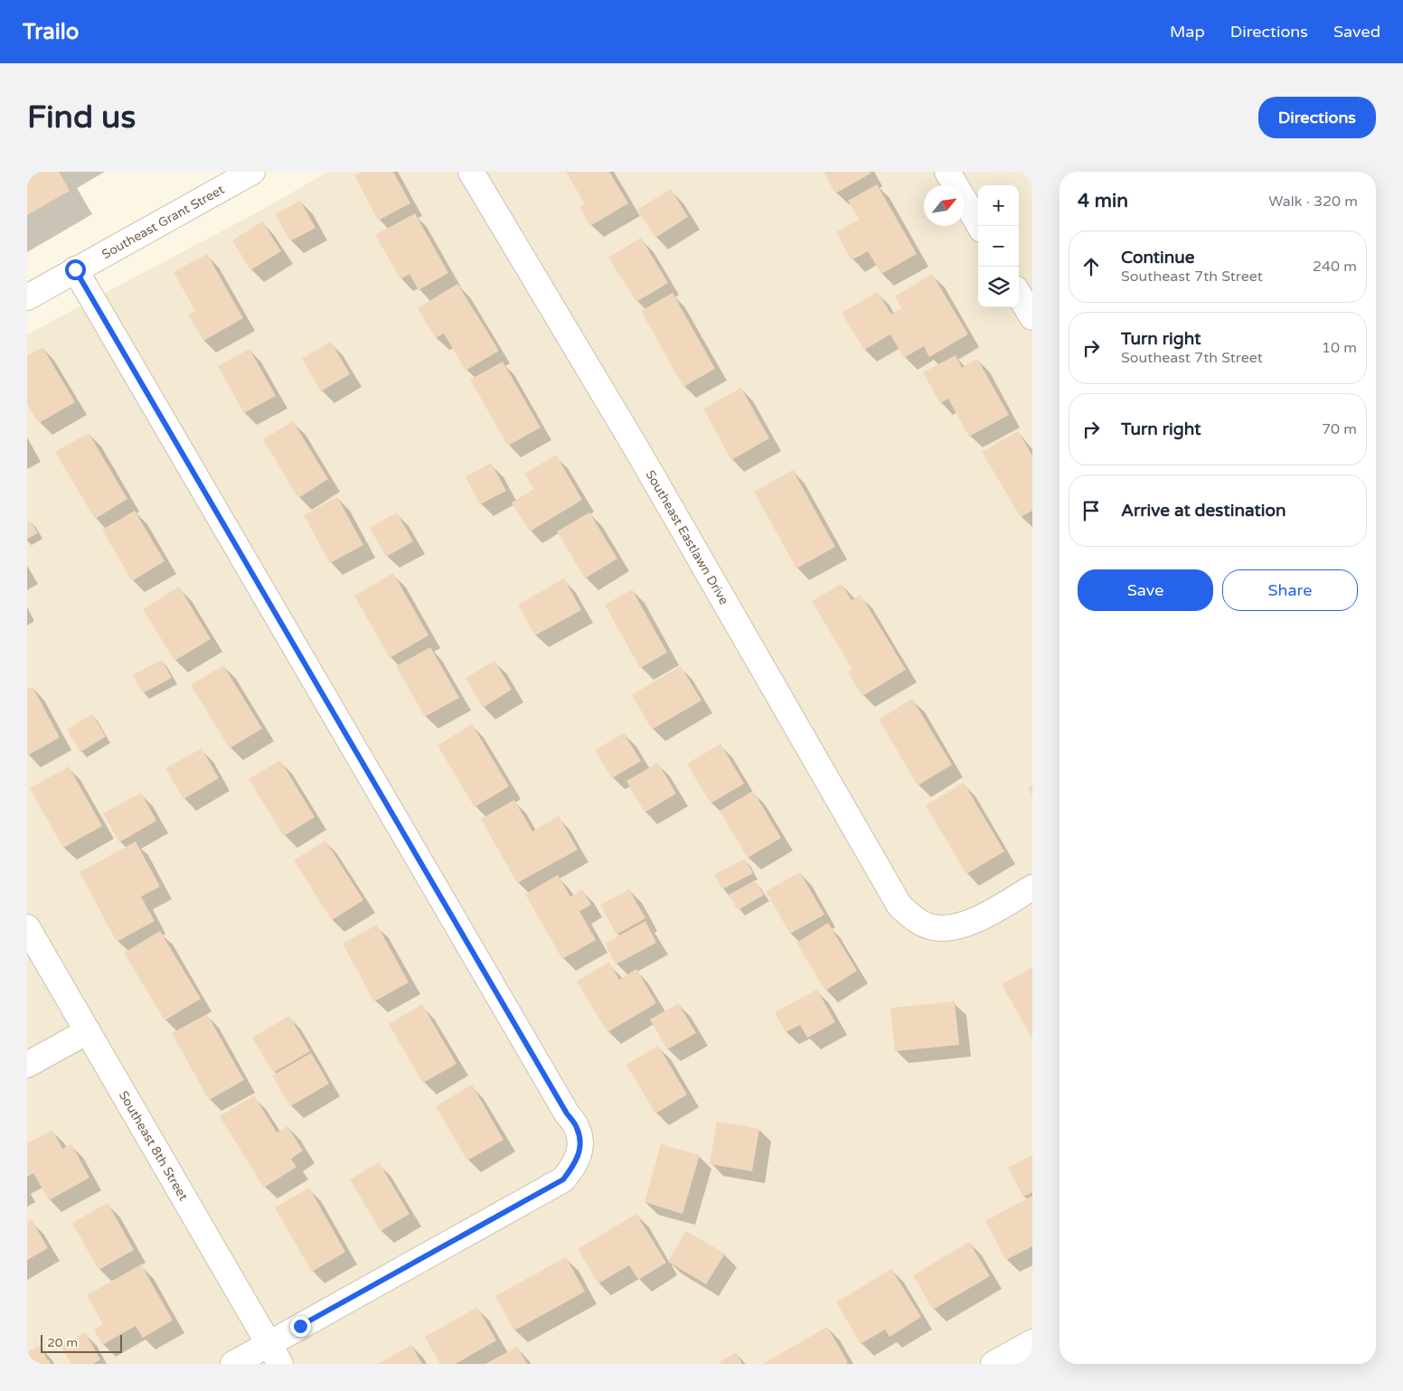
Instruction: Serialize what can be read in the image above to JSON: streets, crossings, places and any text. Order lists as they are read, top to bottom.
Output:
{
  "streets": {
    "street": ["Southeast Grant Street", "Southeast Eastlawn Drive", "Southeast 8th Street"]
  },
  "scale_bar": "20 m",
  "north": "top right",
  "page": {
    "header": "Trailo",
    "nav": ["Map", "Directions", "Saved"],
    "buttons": [
      "Directions",
      ["Save", "Share"]
    ],
    "title": "Find us",
    "heading": ["4 min", "Walk · 320 m"],
    "map_buttons": ["+", "−"],
    "list": [
      ["Continue", "Southeast 7th Street", "240 m"],
      ["Turn right", "Southeast 7th Street", "10 m"],
      ["Turn right", "70 m"],
      "Arrive at destination"
    ],
    "scale": "20 m"
  }
}
